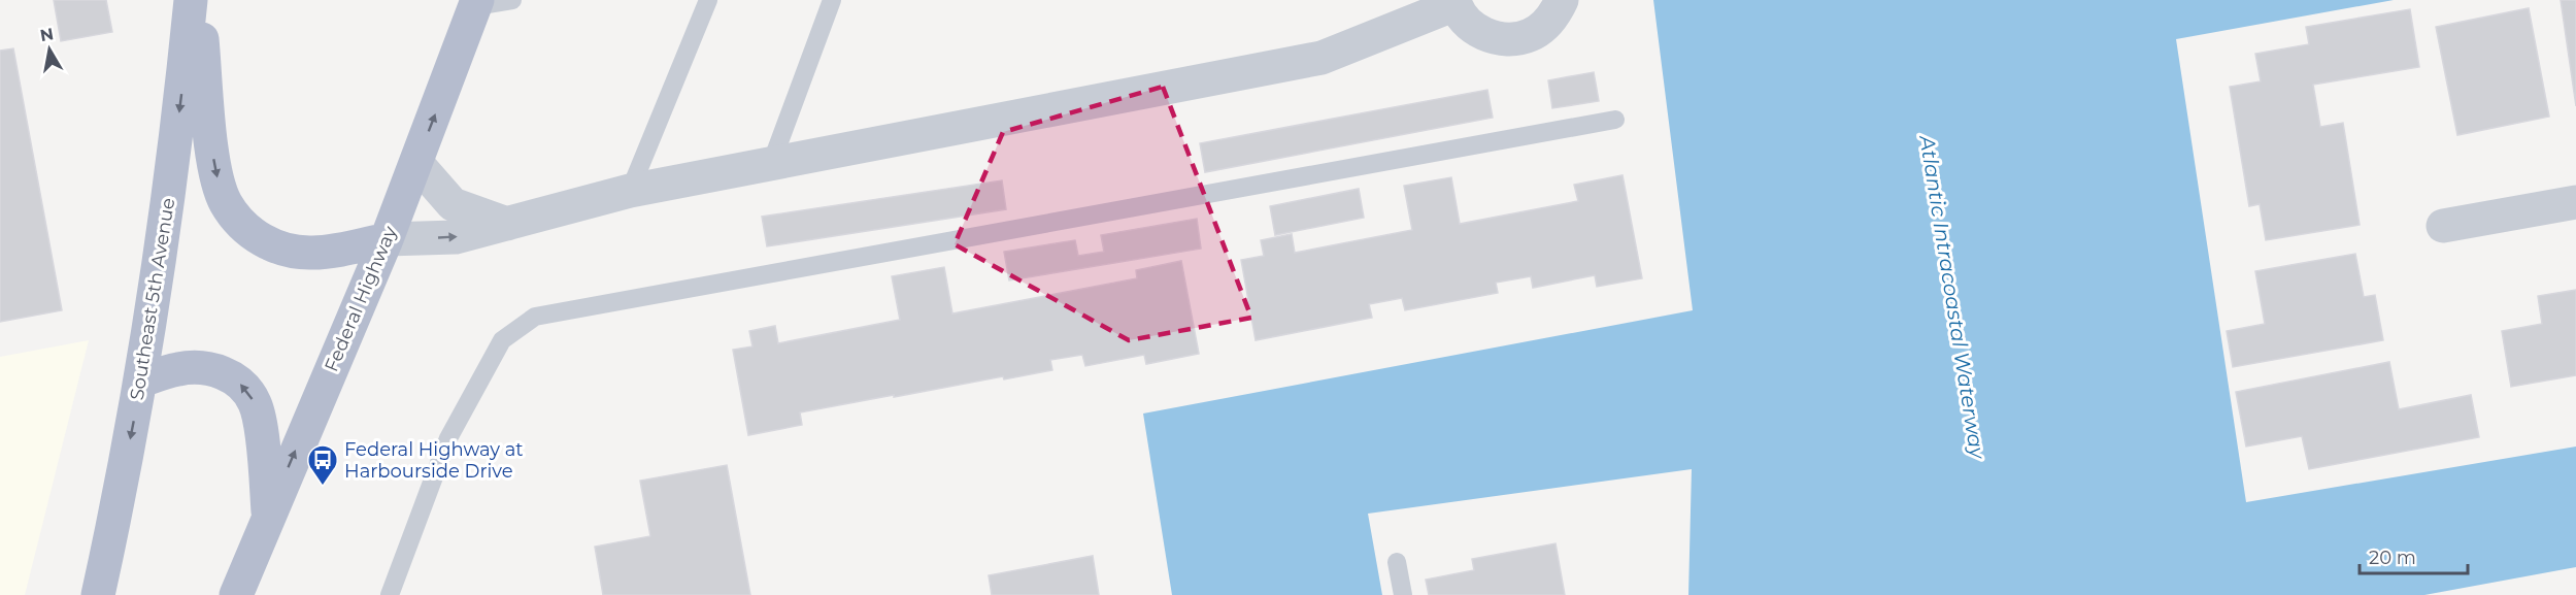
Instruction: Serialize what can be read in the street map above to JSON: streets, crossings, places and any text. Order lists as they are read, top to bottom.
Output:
{
  "streets": {
    "main road": ["Southeast 5th Avenue", "Federal Highway"]
  },
  "one_way": ["Southeast 5th Avenue", "Federal Highway"],
  "water": ["Atlantic Intracoastal Waterway"],
  "places": {
    "bus stop": ["Federal Highway at Harbourside Drive"]
  },
  "scale_bar": "20 m",
  "north": "top"
}
